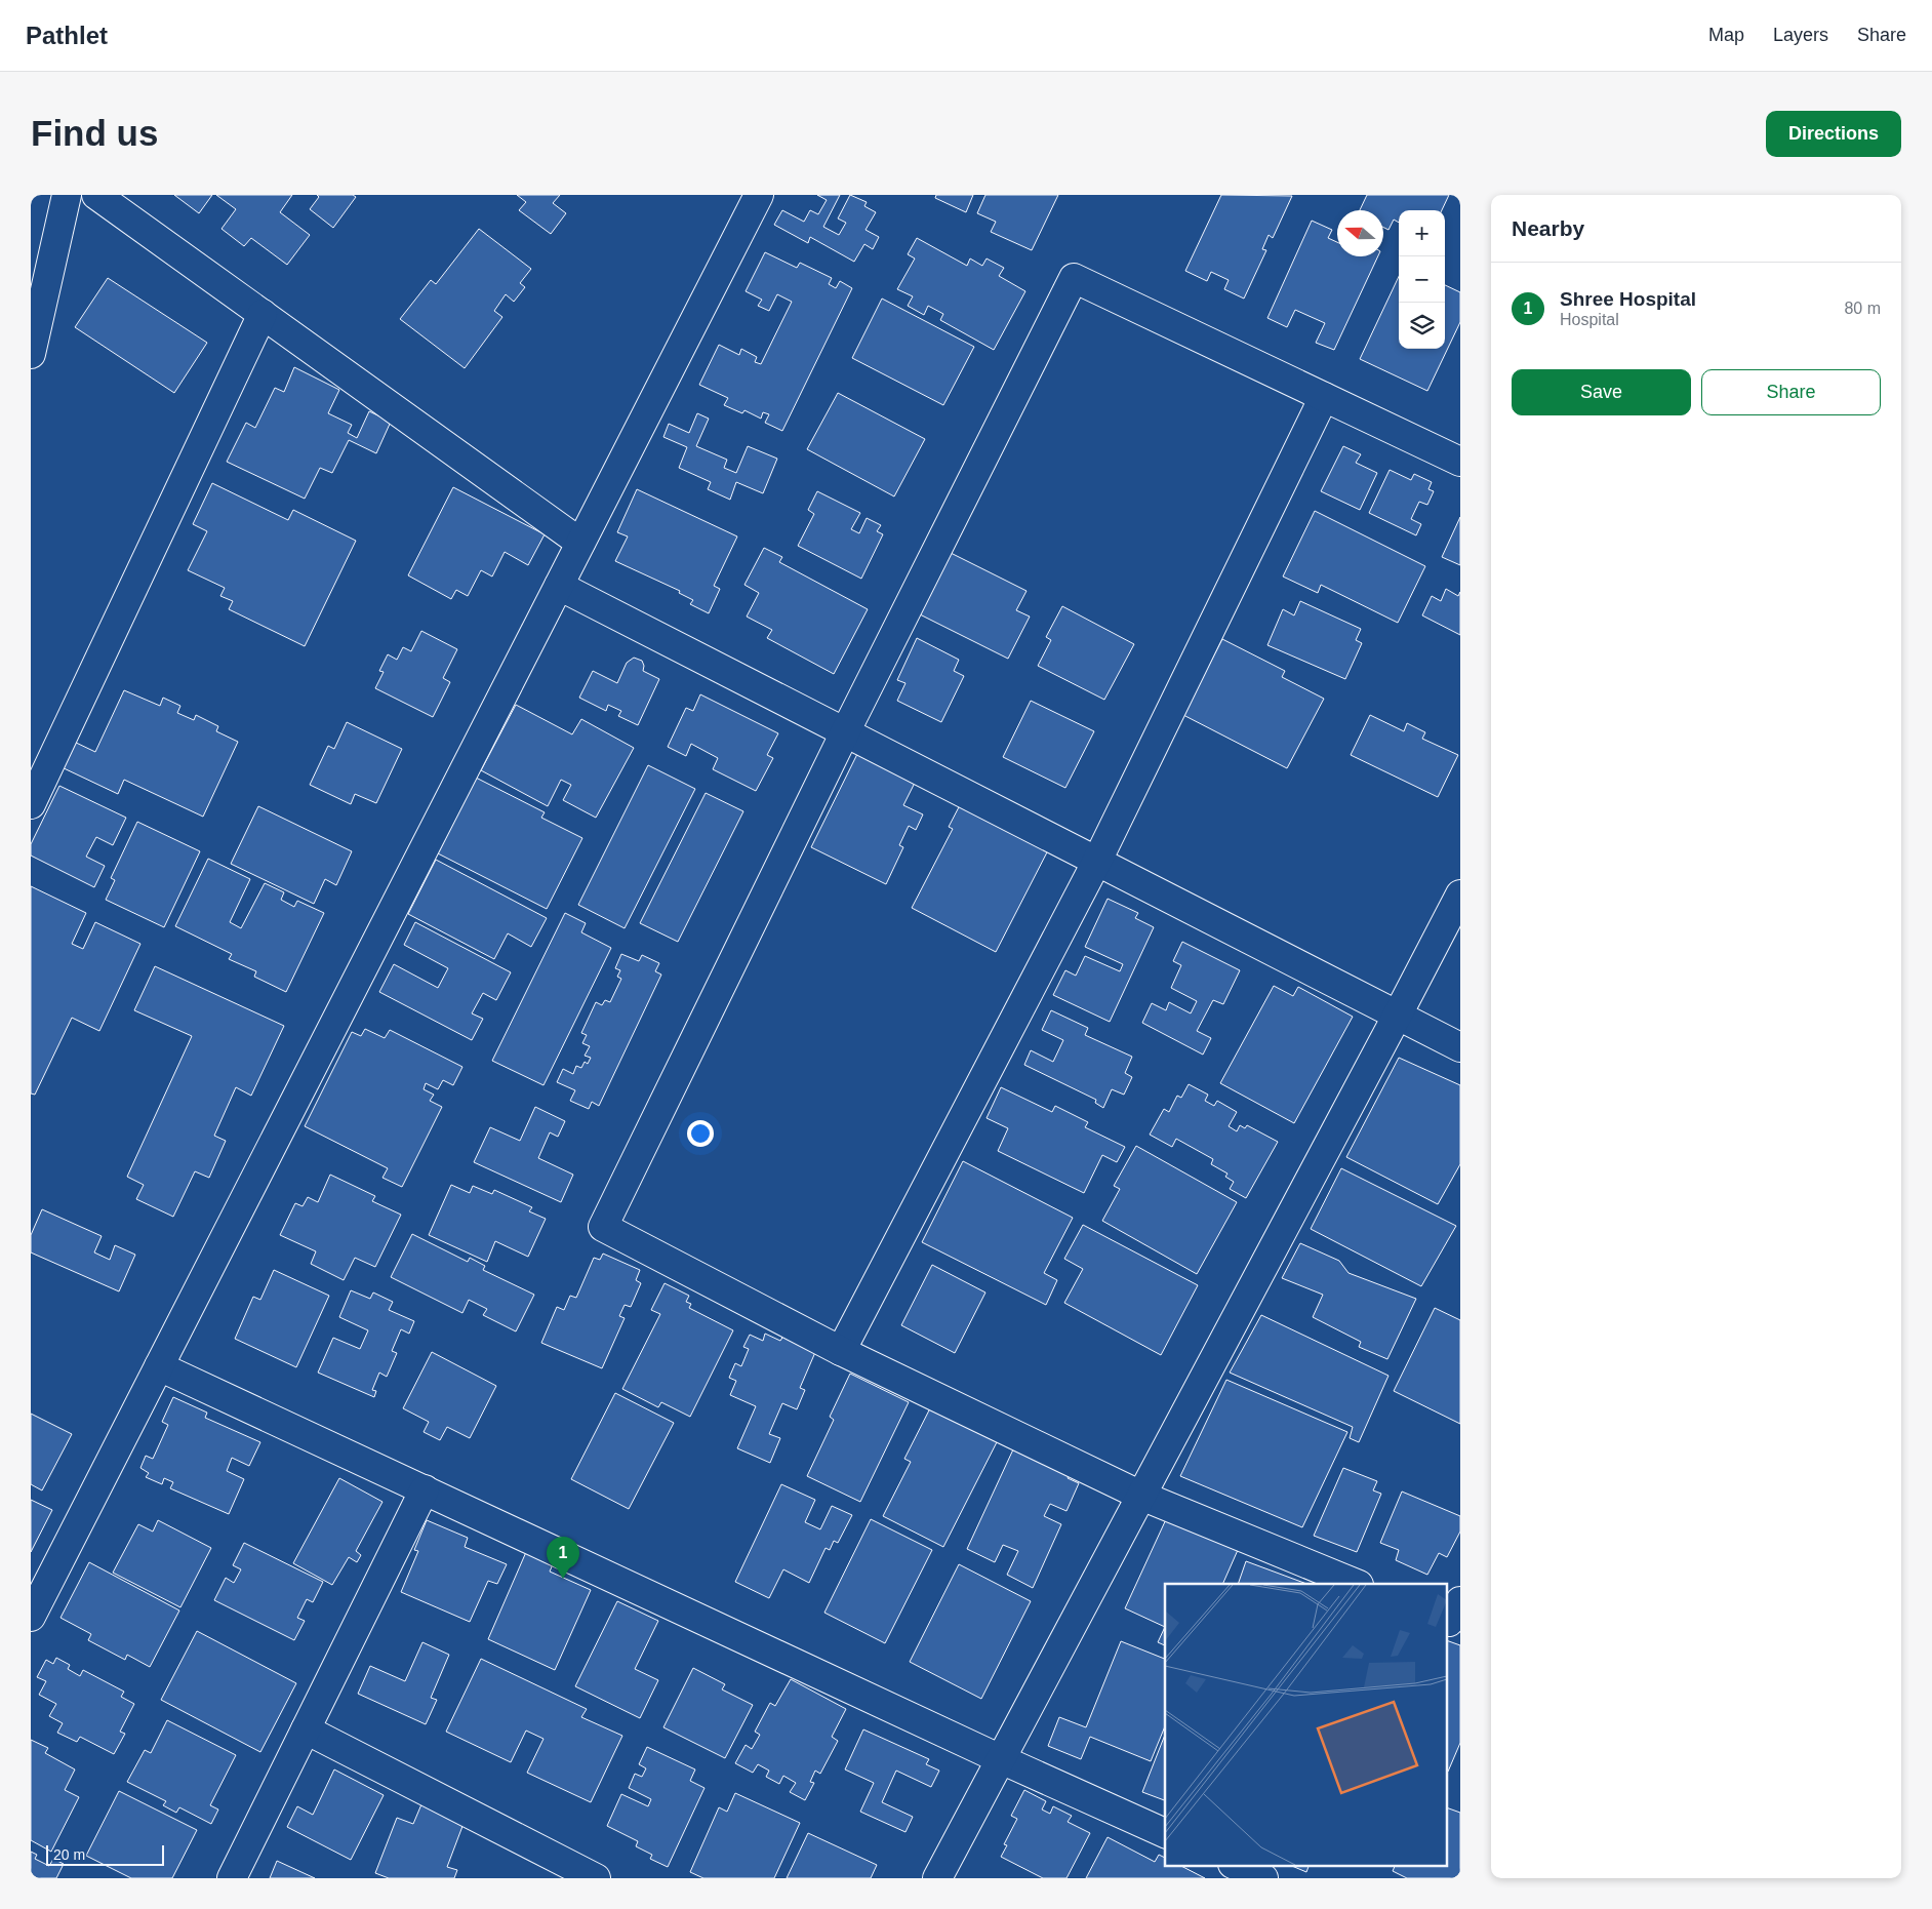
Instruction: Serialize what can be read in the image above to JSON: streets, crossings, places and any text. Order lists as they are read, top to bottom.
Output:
{
  "scale_bar": "20 m",
  "north": "left",
  "page": {
    "header": "Pathlet",
    "nav": ["Map", "Layers", "Share"],
    "buttons": [
      "Directions",
      ["Save", "Share"]
    ],
    "title": "Find us",
    "heading": "Nearby",
    "map_buttons": ["+", "−"],
    "list": [
      {
        "mark": "1",
        "name": "Shree Hospital",
        "note": "Hospital",
        "value": "80 m"
      }
    ],
    "pins": "1",
    "scale": "20 m"
  }
}
